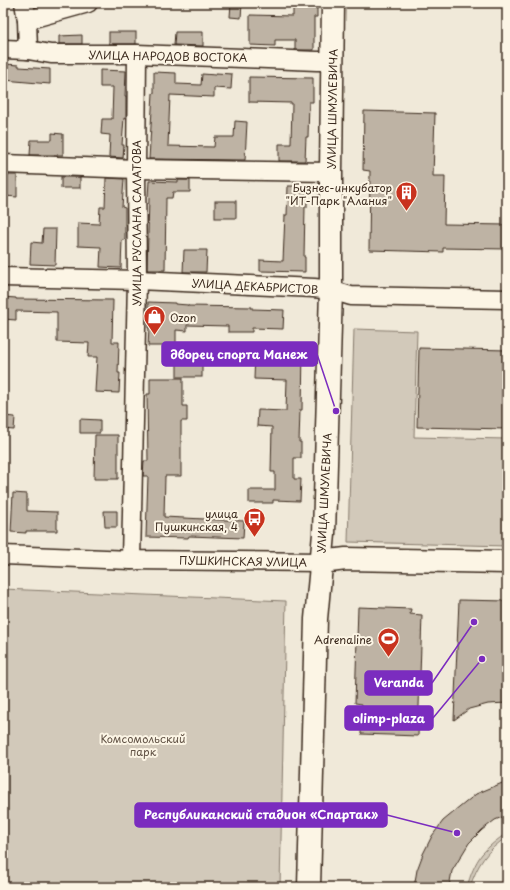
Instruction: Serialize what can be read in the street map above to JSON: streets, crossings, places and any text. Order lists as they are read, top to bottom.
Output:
{
  "streets": {
    "main road": ["УЛИЦА ШМУЛЕВИЧА", "ПУШКИНСКАЯ УЛИЦА"],
    "street": ["УЛИЦА НАРОДОВ ВОСТОКА", "УЛИЦА РУСЛАНА САЛАТОВА", "УЛИЦА ДЕКАБРИСТОВ"]
  },
  "crossings": [
    ["УЛИЦА НАРОДОВ ВОСТОКА", "УЛИЦА ШМУЛЕВИЧА"],
    ["УЛИЦА НАРОДОВ ВОСТОКА", "УЛИЦА РУСЛАНА САЛАТОВА"],
    ["УЛИЦА ШМУЛЕВИЧА", "УЛИЦА ДЕКАБРИСТОВ"],
    ["УЛИЦА ШМУЛЕВИЧА", "ПУШКИНСКАЯ УЛИЦА"],
    ["УЛИЦА РУСЛАНА САЛАТОВА", "УЛИЦА ДЕКАБРИСТОВ"],
    ["УЛИЦА РУСЛАНА САЛАТОВА", "ПУШКИНСКАЯ УЛИЦА"]
  ],
  "parks": ["Комсомольский парк"],
  "places": {
    "building": ["Бизнес-инкубатор \"ИТ-Парк \"Алания\""],
    "shop": ["Ozon"],
    "other": [
      "дворец спорта Манеж",
      "Veranda",
      "olimp-plaza",
      "Республиканский стадион «Спартак»"
    ],
    "bus stop": ["улица Пушкинская, 4"],
    "sports": ["Adrenaline"]
  }
}
